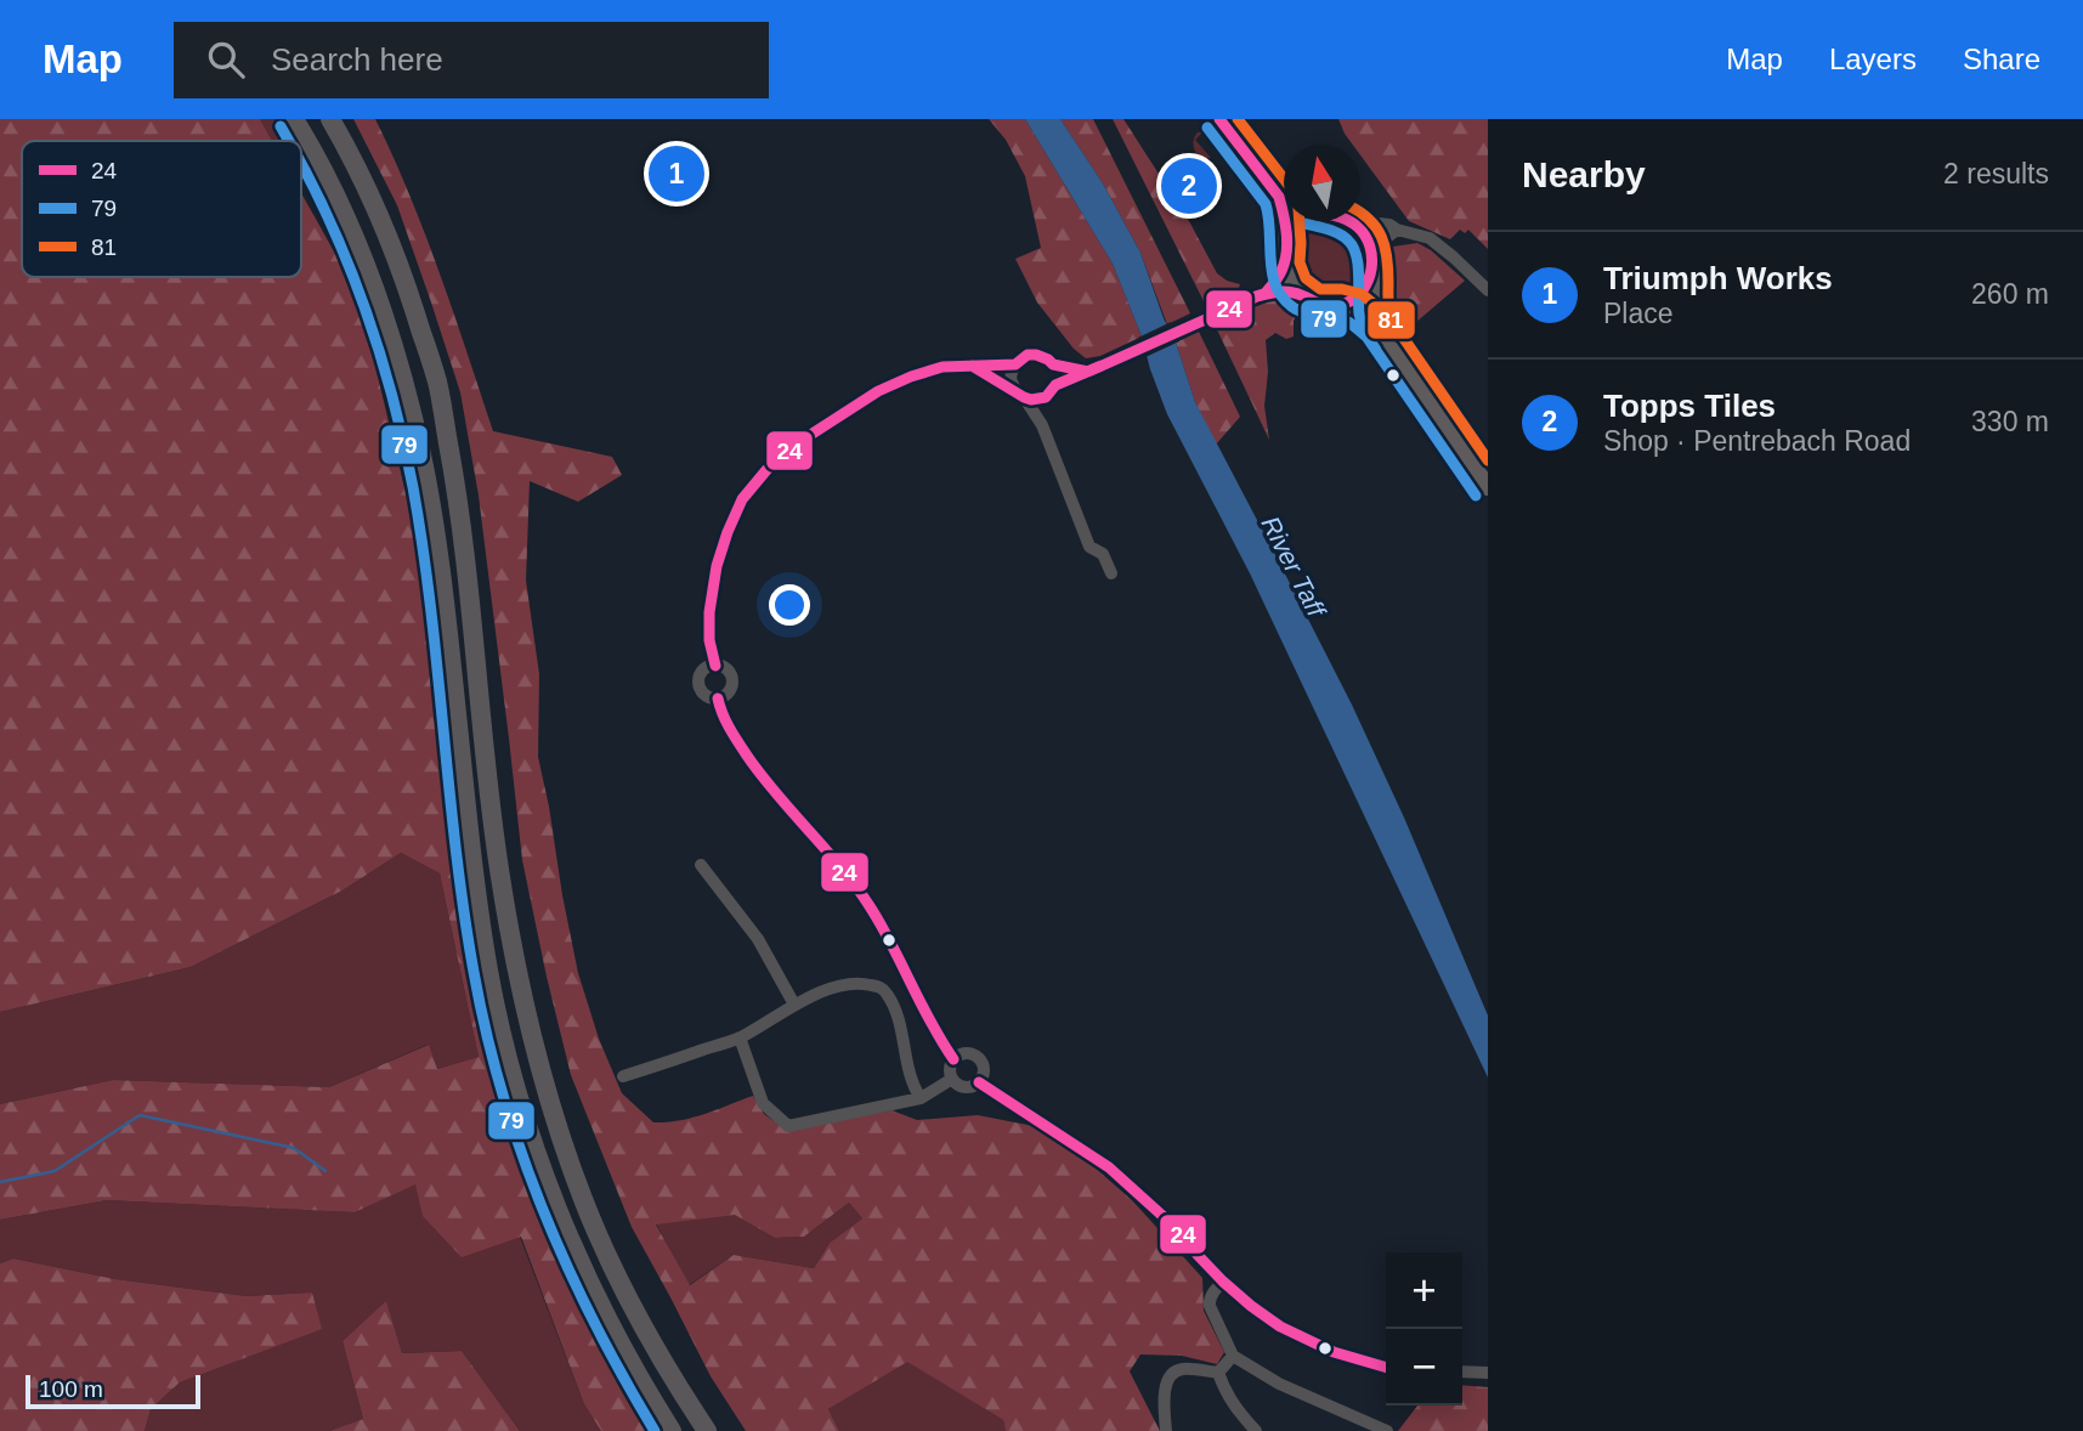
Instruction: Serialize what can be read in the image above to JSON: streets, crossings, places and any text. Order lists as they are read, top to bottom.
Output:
{
  "water": ["River Taff"],
  "lines": ["transit line 24", "transit line 81", "transit line 79"],
  "legend": ["24", "79", "81"],
  "scale_bar": "100 m",
  "north": "top",
  "page": {
    "header": "Map",
    "search": "Search here",
    "nav": ["Map", "Layers", "Share"],
    "heading": ["Nearby", "2 results"],
    "pins": ["1", "2"],
    "list": [
      {
        "mark": "1",
        "name": "Triumph Works",
        "note": "Place",
        "value": "260 m"
      },
      {
        "mark": "2",
        "name": "Topps Tiles",
        "note": "Shop · Pentrebach Road",
        "value": "330 m"
      }
    ],
    "map_buttons": ["+", "−"],
    "scale": "100 m"
  }
}
